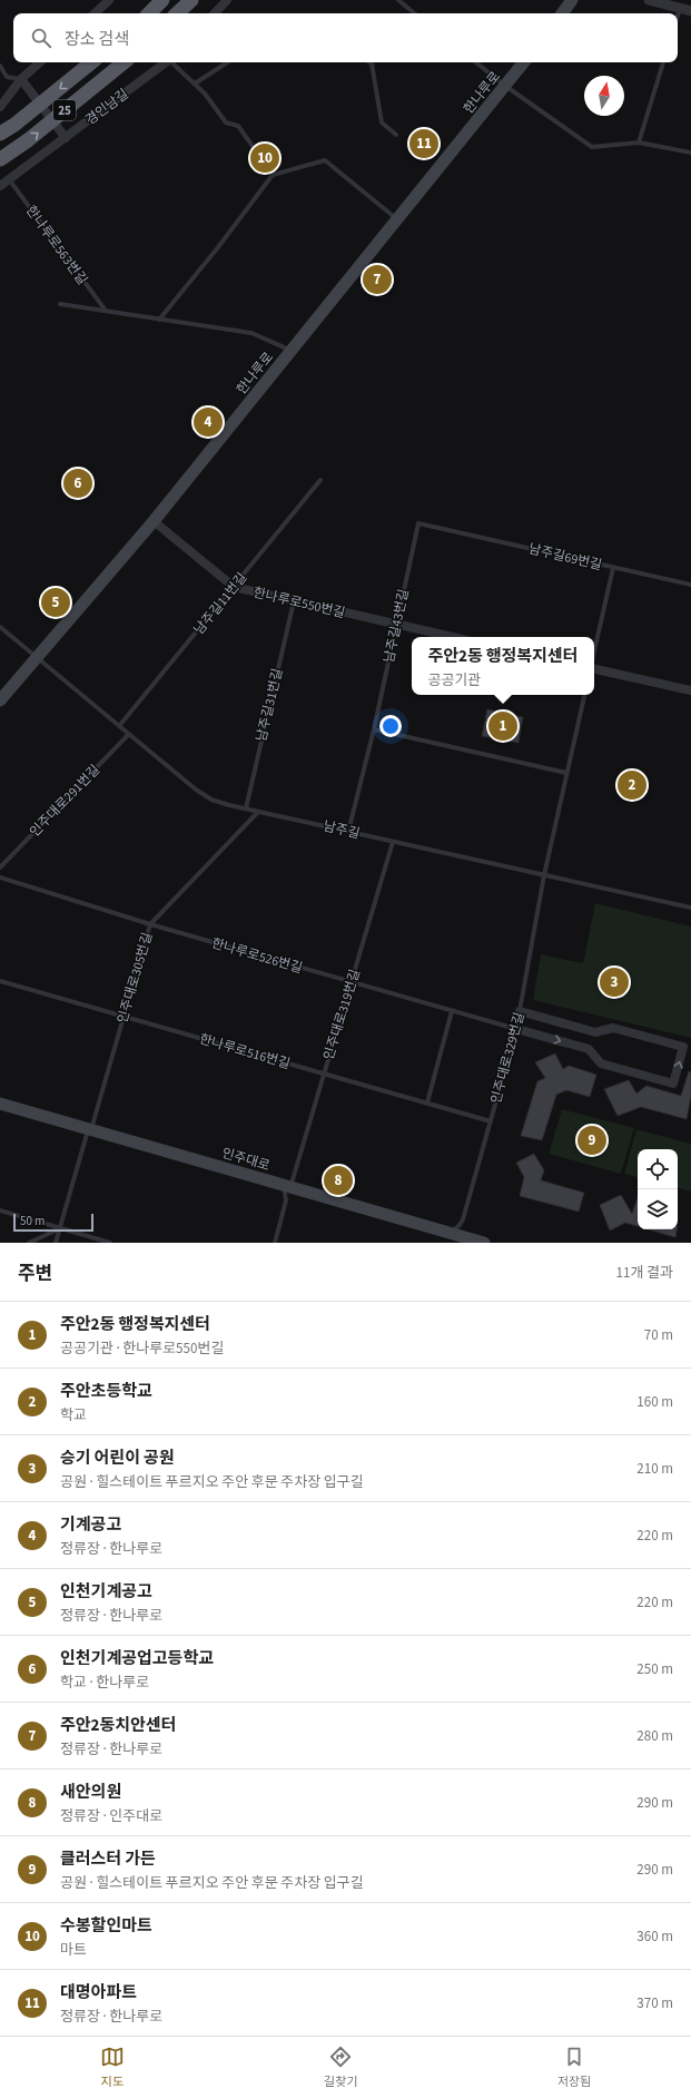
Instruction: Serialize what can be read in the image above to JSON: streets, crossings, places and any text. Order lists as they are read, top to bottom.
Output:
{
  "streets": {
    "highway": ["25"],
    "main road": ["한나루로", "인주대로"],
    "street": ["경인남길", "한나루로550번길"],
    "lane": [
      "한나루로563번길",
      "남주길69번길",
      "남주길11번길",
      "남주길43번길",
      "남주길31번길",
      "인주대로291번길",
      "남주길",
      "한나루로526번길",
      "인주대로305번길",
      "인주대로319번길",
      "한나루로516번길",
      "인주대로329번길"
    ]
  },
  "crossings": [
    ["한나루로", "한나루로563번길"],
    ["한나루로", "한나루로550번길"],
    ["한나루로", "남주길"],
    ["경인남길", "한나루로563번길"],
    ["남주길69번길", "남주길43번길"],
    ["한나루로550번길", "남주길11번길"],
    ["한나루로550번길", "남주길43번길"],
    ["한나루로550번길", "남주길31번길"],
    ["남주길11번길", "남주길"],
    ["남주길43번길", "남주길"],
    ["남주길31번길", "남주길"],
    ["인주대로291번길", "남주길"],
    ["남주길", "인주대로305번길"],
    ["남주길", "인주대로319번길"],
    ["남주길", "인주대로329번길"],
    ["한나루로526번길", "인주대로305번길"],
    ["한나루로526번길", "인주대로319번길"],
    ["한나루로526번길", "인주대로329번길"],
    ["인주대로305번길", "한나루로516번길"],
    ["인주대로305번길", "인주대로"],
    ["인주대로319번길", "한나루로516번길"],
    ["인주대로319번길", "인주대로"],
    ["한나루로516번길", "인주대로329번길"],
    ["인주대로329번길", "인주대로"]
  ],
  "scale_bar": "50 m",
  "north": "top",
  "page": {
    "search": "장소 검색",
    "pins": [
      "11",
      "10",
      "7",
      "4",
      "6",
      "5",
      "1",
      "2",
      "3",
      "9",
      "8"
    ],
    "popup": ["주안2동 행정복지센터", "공공기관"],
    "scale": "50 m",
    "heading": ["주변", "11개 결과"],
    "list": [
      {
        "mark": "1",
        "name": "주안2동 행정복지센터",
        "note": "공공기관 · 한나루로550번길",
        "value": "70 m"
      },
      {
        "mark": "2",
        "name": "주안초등학교",
        "note": "학교",
        "value": "160 m"
      },
      {
        "mark": "3",
        "name": "승기 어린이 공원",
        "note": "공원 · 힐스테이트 푸르지오 주안 후문 주차장 입구길",
        "value": "210 m"
      },
      {
        "mark": "4",
        "name": "기계공고",
        "note": "정류장 · 한나루로",
        "value": "220 m"
      },
      {
        "mark": "5",
        "name": "인천기계공고",
        "note": "정류장 · 한나루로",
        "value": "220 m"
      },
      {
        "mark": "6",
        "name": "인천기계공업고등학교",
        "note": "학교 · 한나루로",
        "value": "250 m"
      },
      {
        "mark": "7",
        "name": "주안2동치안센터",
        "note": "정류장 · 한나루로",
        "value": "280 m"
      },
      {
        "mark": "8",
        "name": "새안의원",
        "note": "정류장 · 인주대로",
        "value": "290 m"
      },
      {
        "mark": "9",
        "name": "클러스터 가든",
        "note": "공원 · 힐스테이트 푸르지오 주안 후문 주차장 입구길",
        "value": "290 m"
      },
      {
        "mark": "10",
        "name": "수봉할인마트",
        "note": "마트",
        "value": "360 m"
      },
      {
        "mark": "11",
        "name": "대명아파트",
        "note": "정류장 · 한나루로",
        "value": "370 m"
      }
    ],
    "nav": ["지도", "길찾기", "저장됨"]
  }
}
